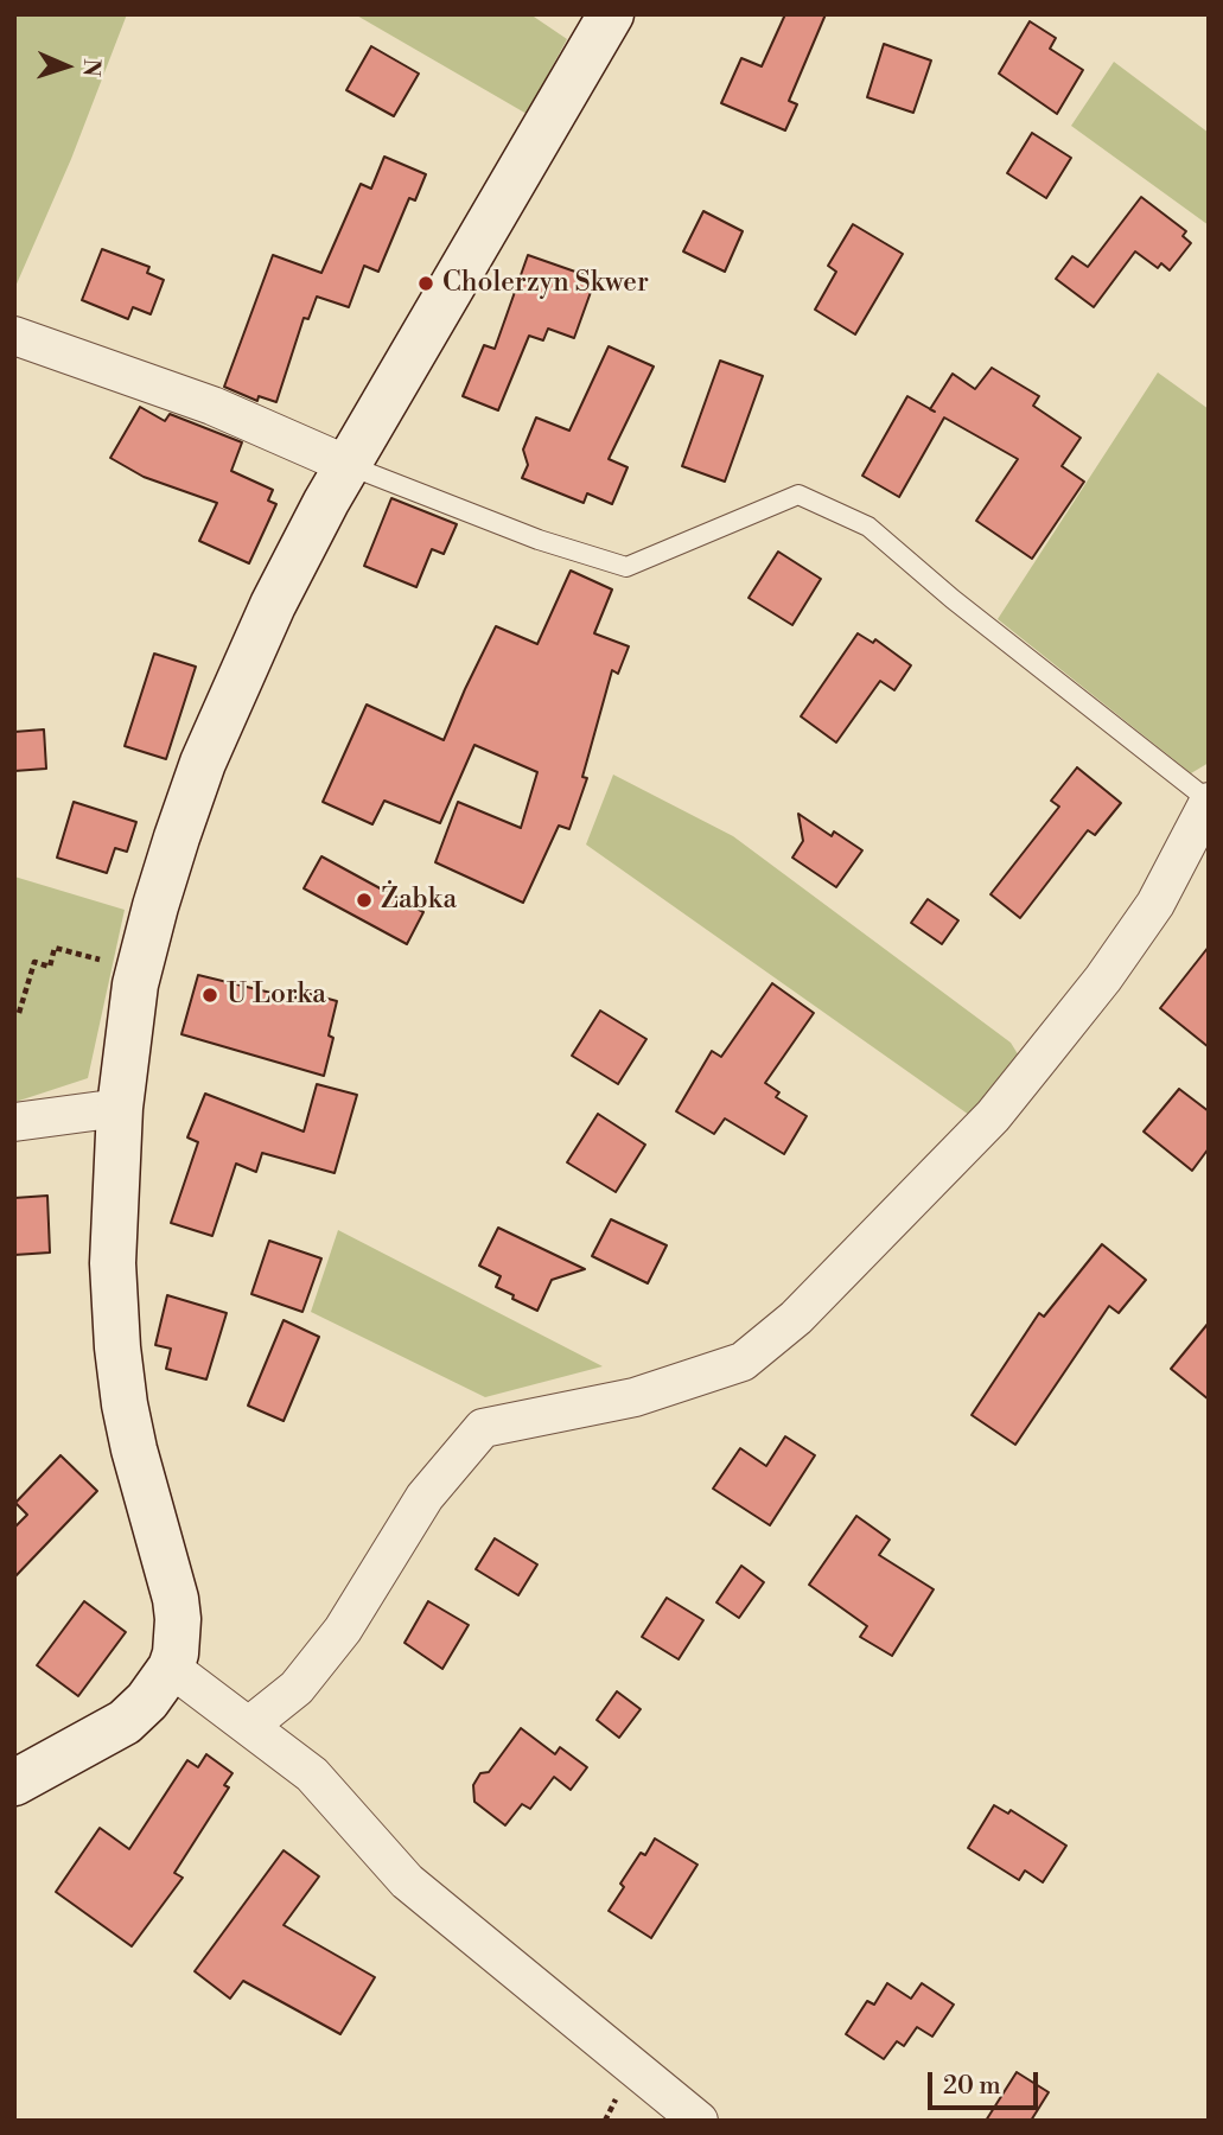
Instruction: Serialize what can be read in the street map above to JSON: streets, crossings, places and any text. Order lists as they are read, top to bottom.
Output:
{
  "places": ["Cholerzyn Skwer", "Żabka", "U Lorka"],
  "scale_bar": "20 m",
  "north": "right"
}
